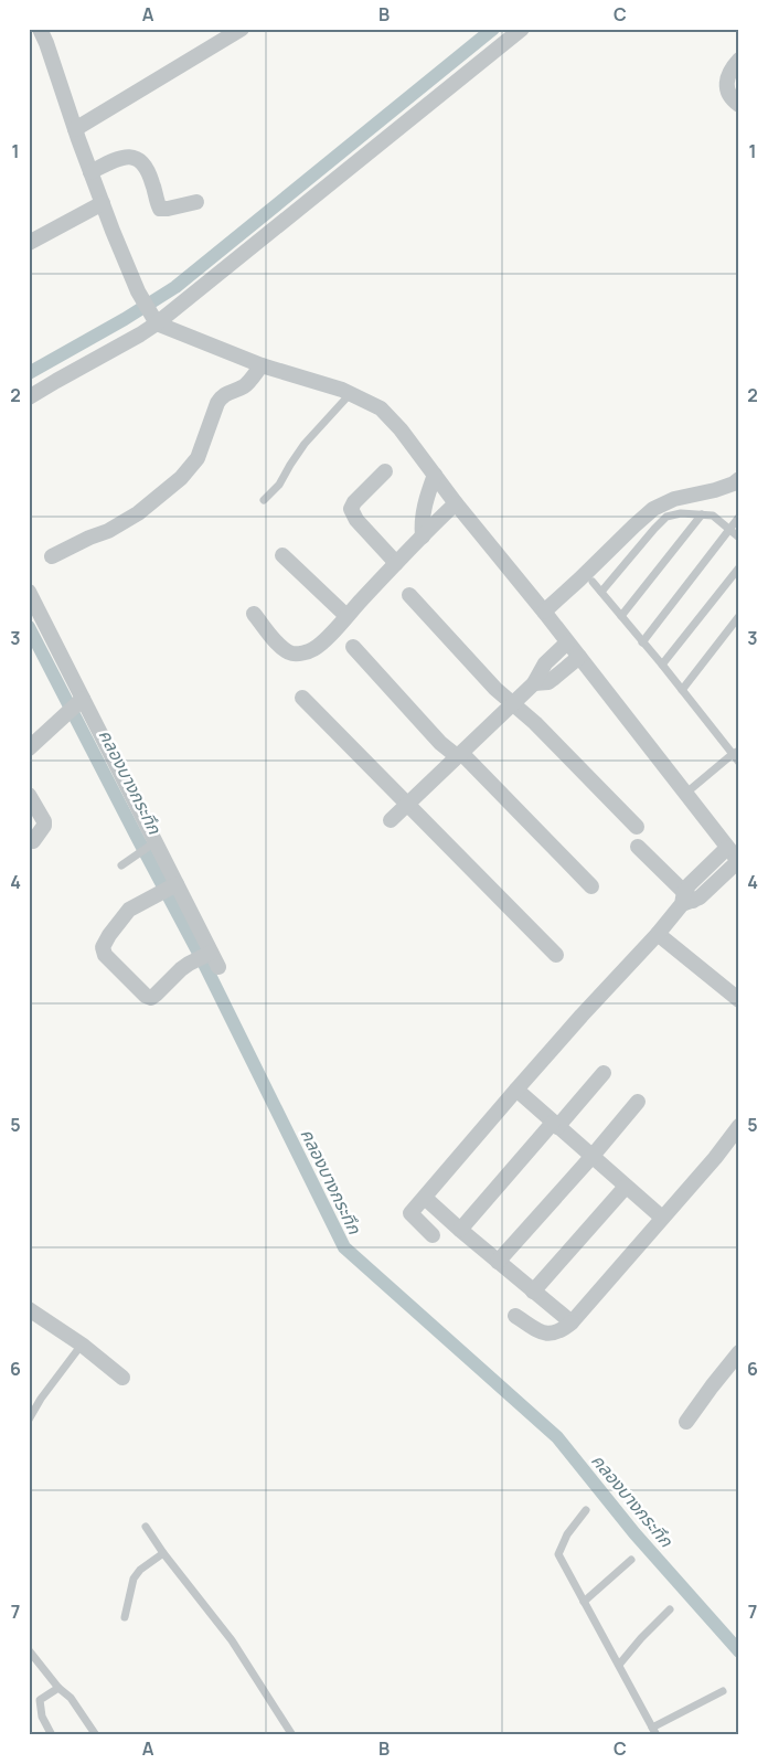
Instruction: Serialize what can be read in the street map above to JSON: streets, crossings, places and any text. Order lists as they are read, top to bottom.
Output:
{
  "water": ["คลองบางกระทึก"],
  "grid": {
    "columns": ["A", "B", "C"],
    "rows": [
      "1",
      "2",
      "3",
      "4",
      "5",
      "6",
      "7"
    ]
  }
}
